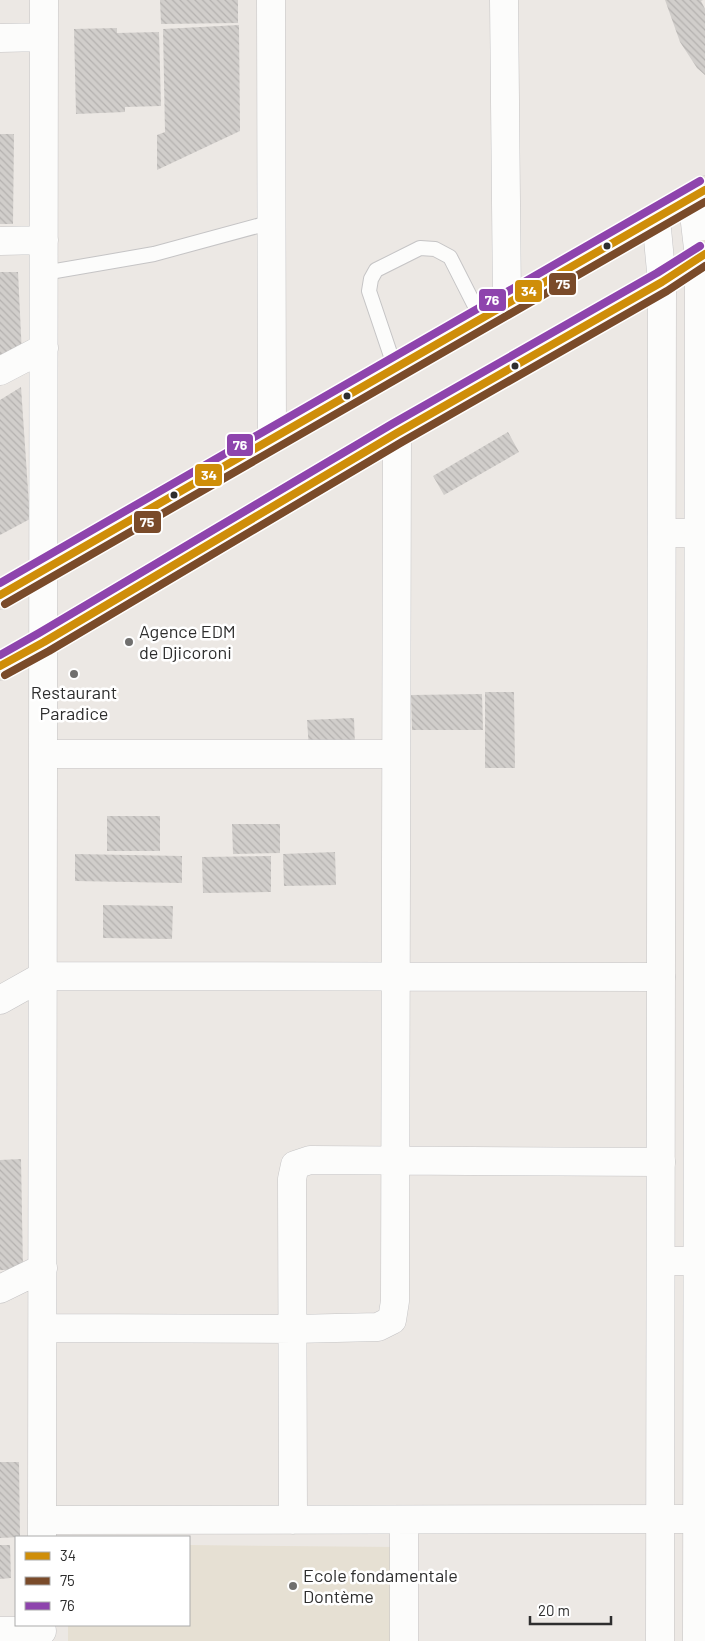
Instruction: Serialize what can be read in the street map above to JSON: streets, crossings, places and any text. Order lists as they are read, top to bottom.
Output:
{
  "places": ["Agence EDM de Djicoroni", "Restaurant Paradice", "Ecole fondamentale Dontème"],
  "lines": ["transit line 76", "transit line 34", "transit line 75"],
  "legend": ["34", "75", "76"],
  "scale_bar": "20 m"
}
